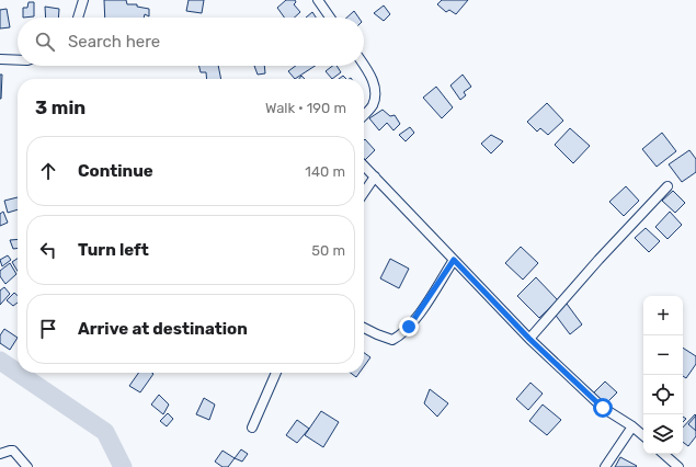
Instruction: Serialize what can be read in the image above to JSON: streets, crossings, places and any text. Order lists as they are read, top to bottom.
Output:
{
  "page": {
    "search": "Search here",
    "heading": ["3 min", "Walk · 190 m"],
    "list": [
      ["Continue", "140 m"],
      ["Turn left", "50 m"],
      "Arrive at destination"
    ],
    "map_buttons": ["+", "−"]
  }
}
